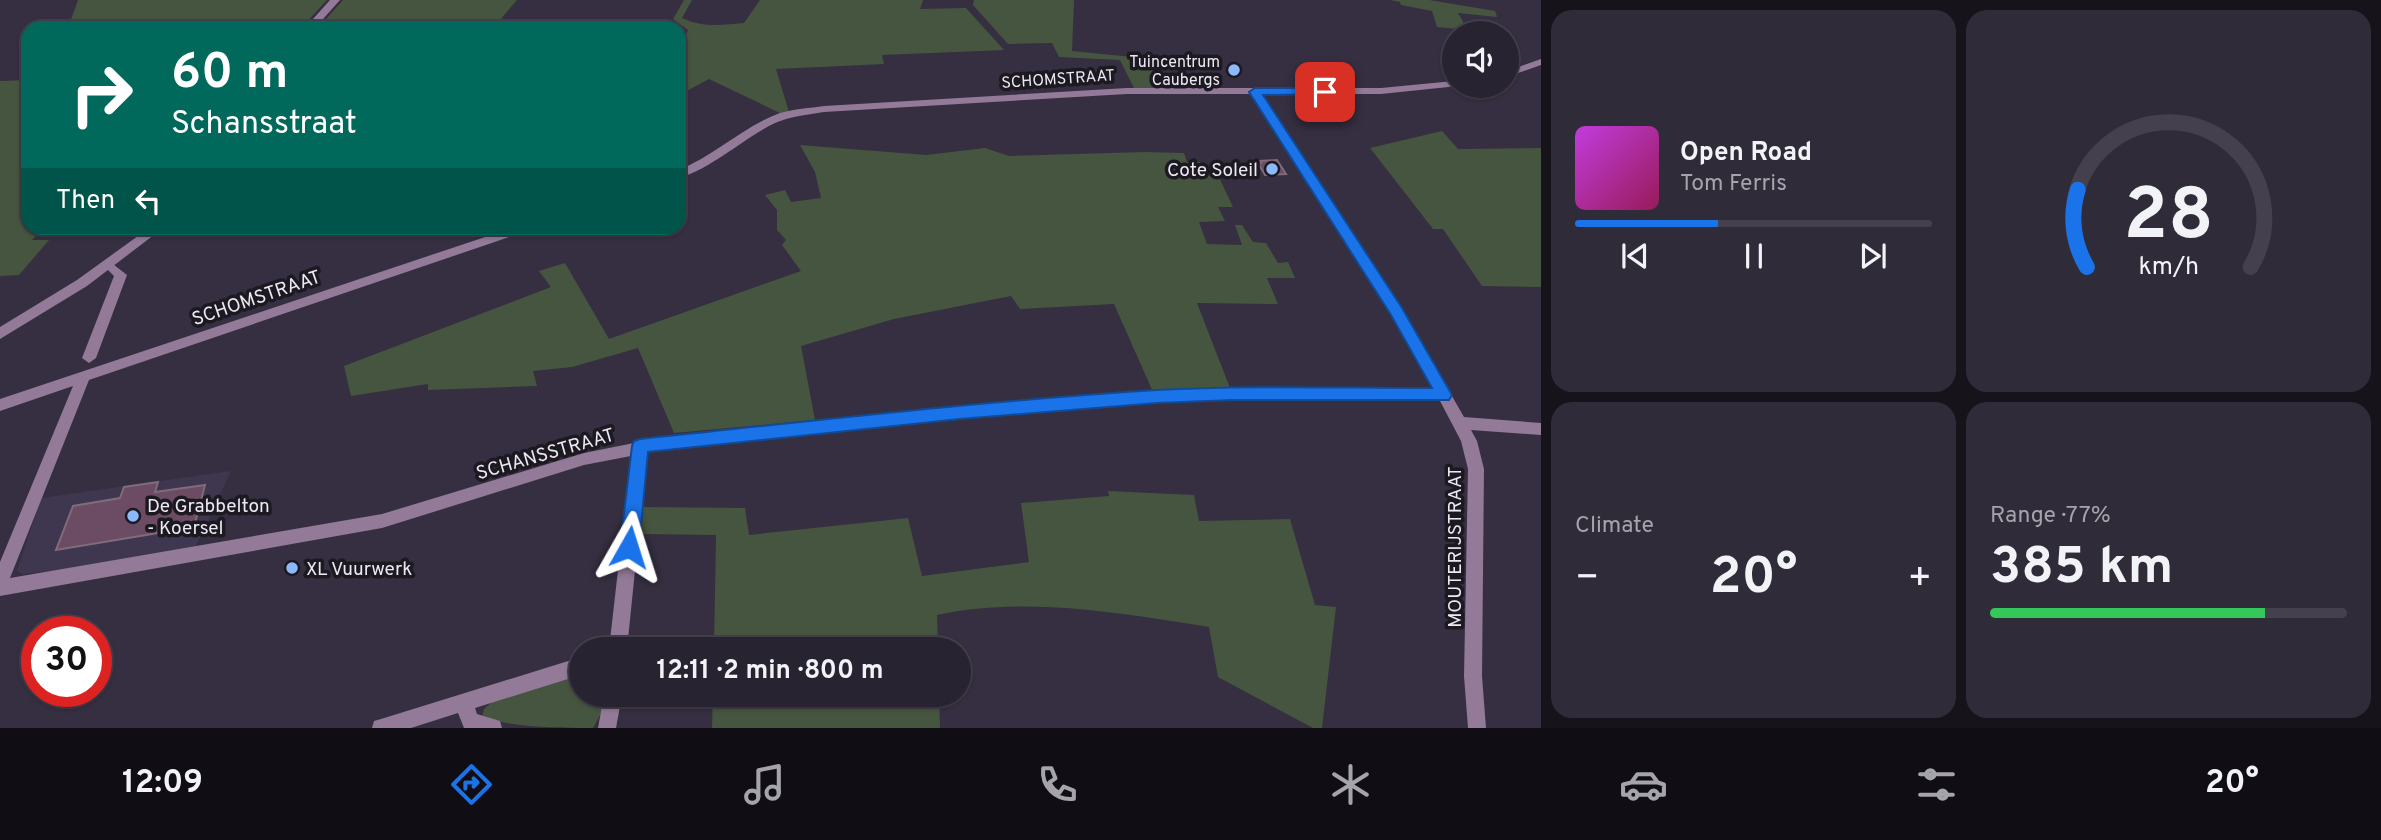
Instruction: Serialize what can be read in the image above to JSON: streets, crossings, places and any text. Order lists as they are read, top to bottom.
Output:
{
  "streets": {
    "street": ["SCHOMSTRAAT", "SCHANSSTRAAT", "MOUTERIJSTRAAT"]
  },
  "crossings": [
    ["SCHOMSTRAAT", "MOUTERIJSTRAAT"],
    ["SCHANSSTRAAT", "MOUTERIJSTRAAT"]
  ],
  "places": [
    "Tuincentrum Caubergs",
    "Cote Soleil",
    "De Grabbelton - Koersel",
    "XL Vuurwerk"
  ],
  "page": {
    "turn": ["60 m", "Schansstraat"],
    "song": ["Open Road", "Tom Ferris"],
    "then": "Then",
    "tile": [
      "Climate",
      ["Range · 77%", "385 km"]
    ],
    "heat": ["−", "20°", "+"],
    "limit": "30",
    "trip": "12:11 · 2 min · 800 m",
    "tabs": ["12:09", "20°"],
    "gauge": ["28", "km/h"]
  }
}
